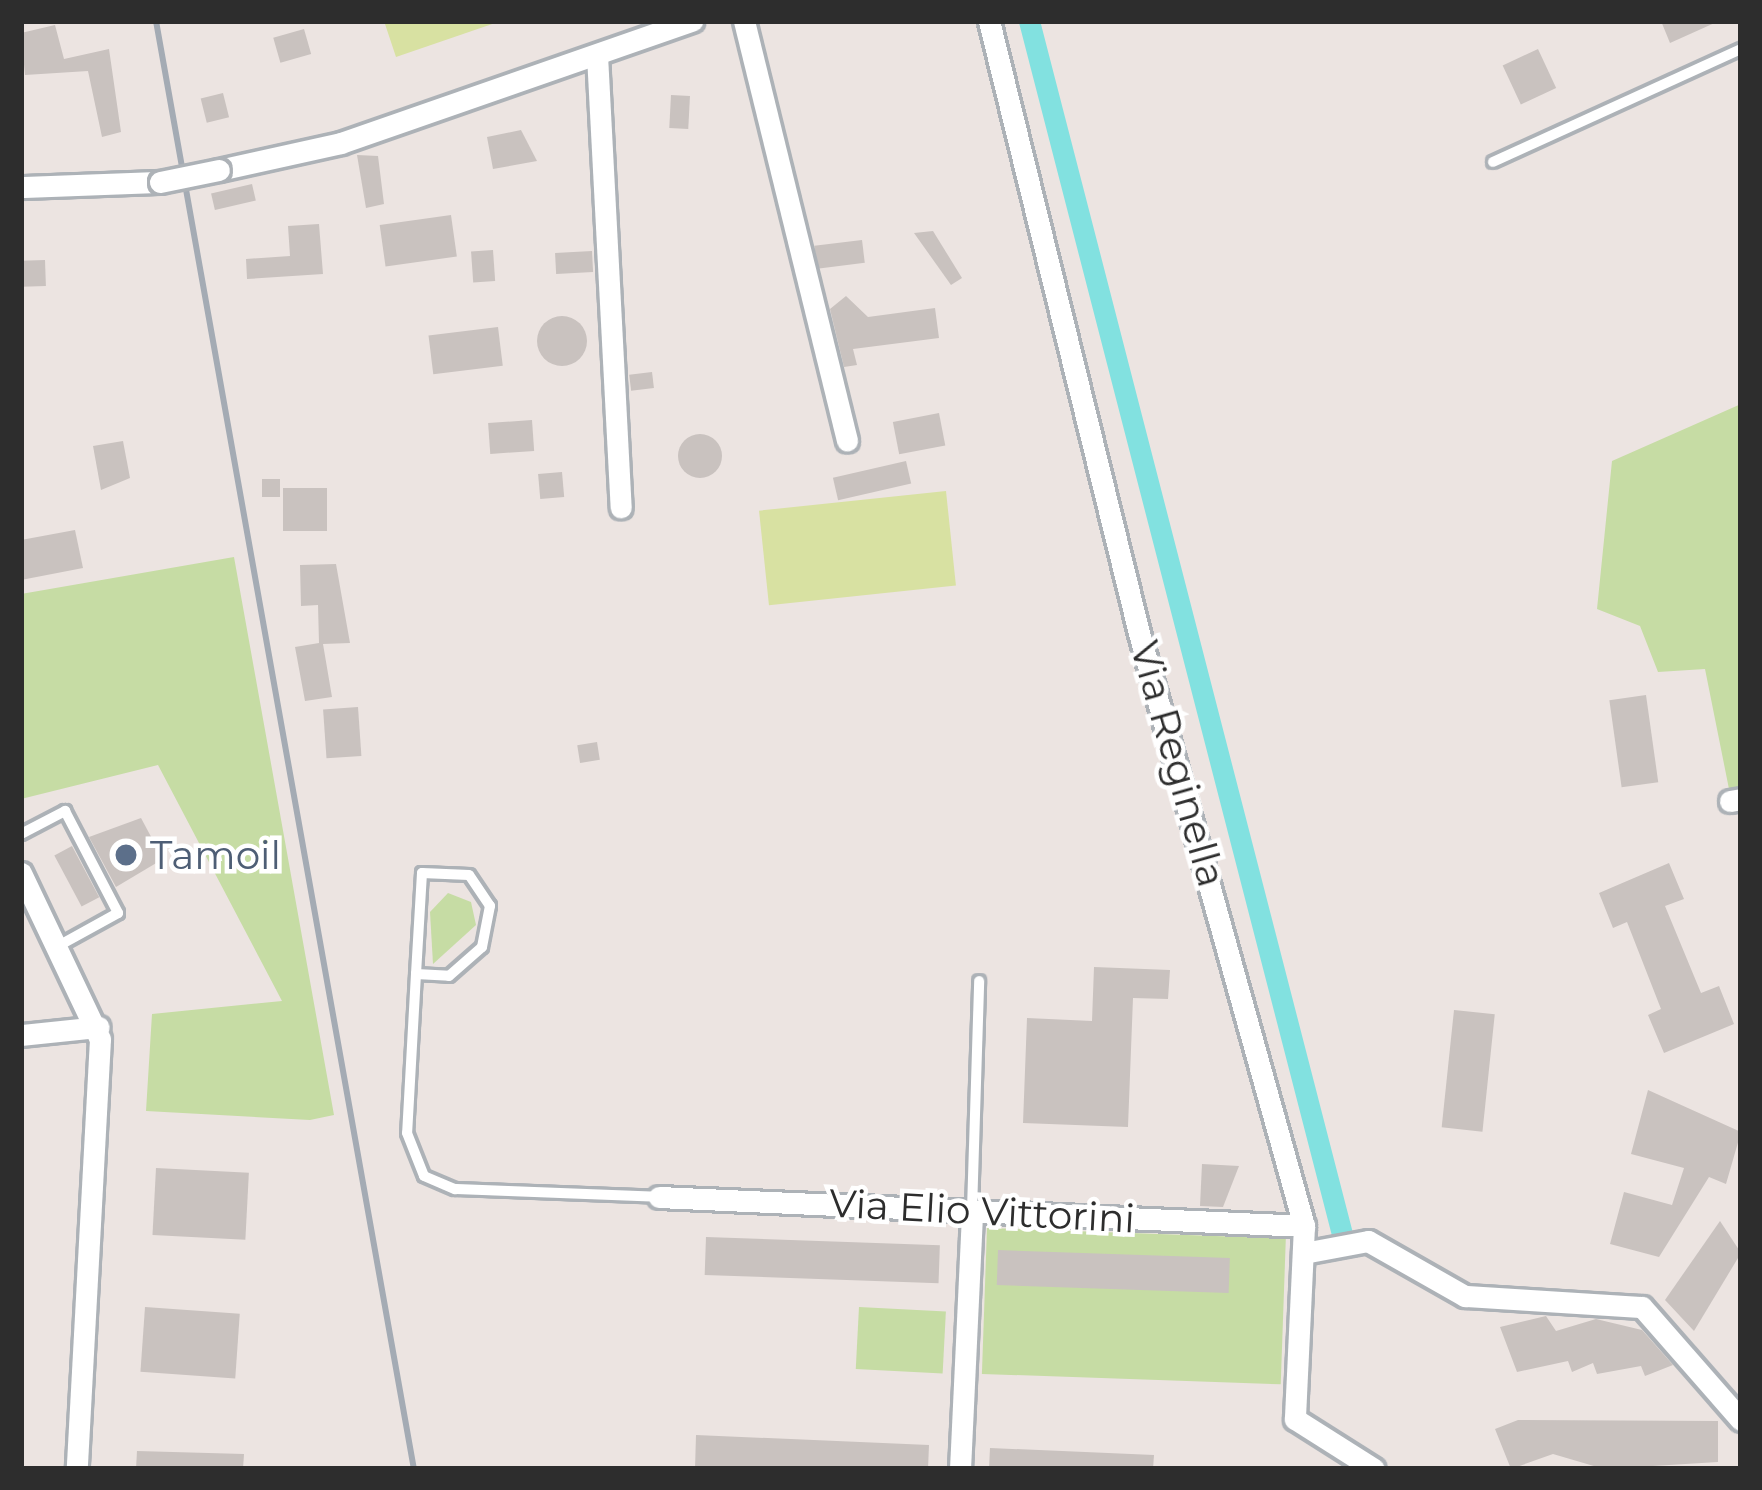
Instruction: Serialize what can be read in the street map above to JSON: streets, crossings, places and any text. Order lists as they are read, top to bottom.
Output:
{
  "streets": {
    "street": ["Via Reginella", "Via Elio Vittorini"]
  },
  "crossings": [
    ["Via Reginella", "Via Elio Vittorini"]
  ],
  "places": ["Tamoil"]
}
